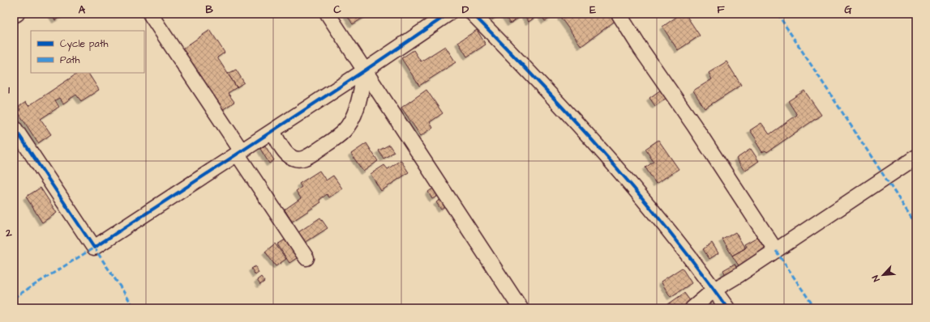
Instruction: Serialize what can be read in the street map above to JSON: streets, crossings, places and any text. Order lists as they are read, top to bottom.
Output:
{
  "legend": ["Cycle path", "Path"],
  "north": "bottom left",
  "grid": {
    "columns": [
      "A",
      "B",
      "C",
      "D",
      "E",
      "F",
      "G"
    ],
    "rows": ["1", "2"]
  }
}
